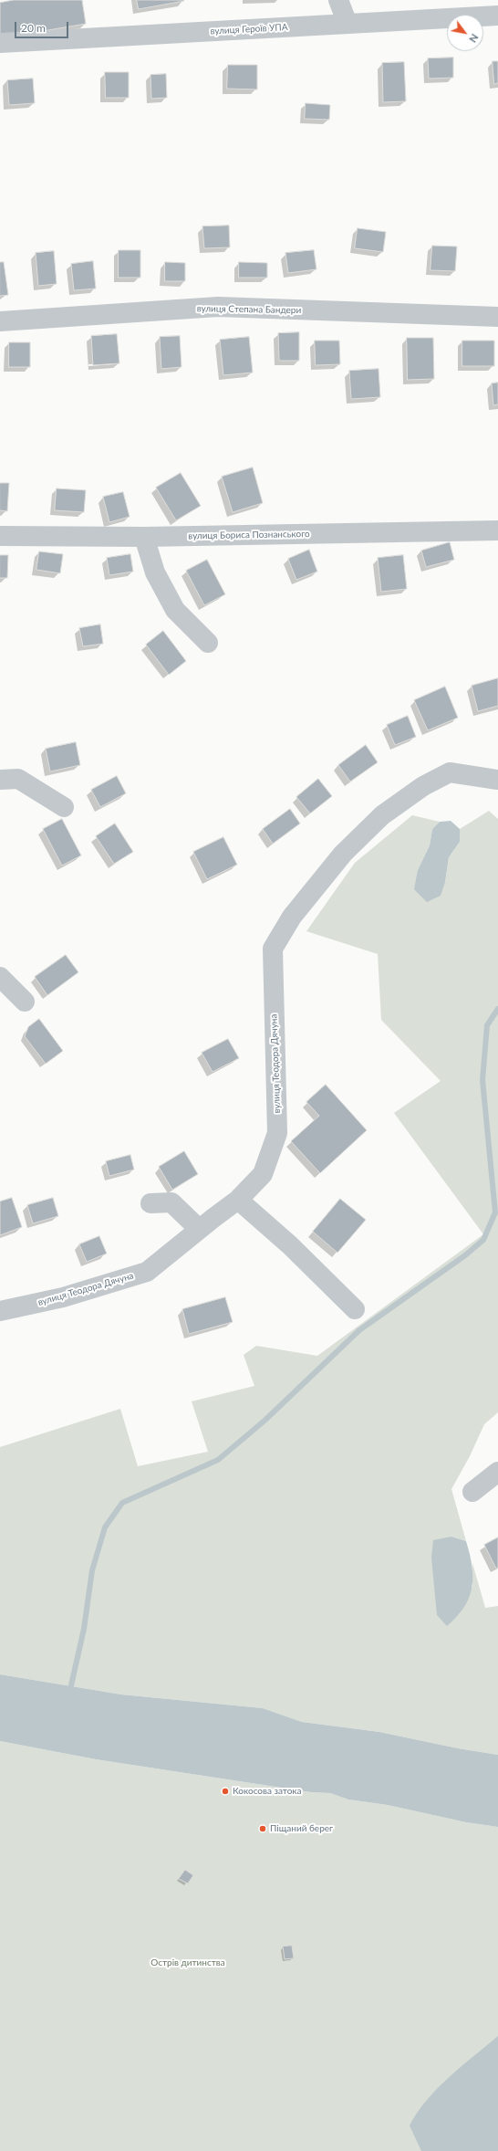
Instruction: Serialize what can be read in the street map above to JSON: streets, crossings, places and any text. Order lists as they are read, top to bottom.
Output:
{
  "streets": {
    "street": [
      "вулиця Героїв УПА",
      "вулиця Степана Бандери",
      "вулиця Бориса Познанського",
      "вулиця Теодора Дячуна"
    ]
  },
  "parks": ["Острів дитинства"],
  "places": ["Кокосова затока", "Піщаний берег"],
  "scale_bar": "20 m",
  "north": "bottom right"
}
